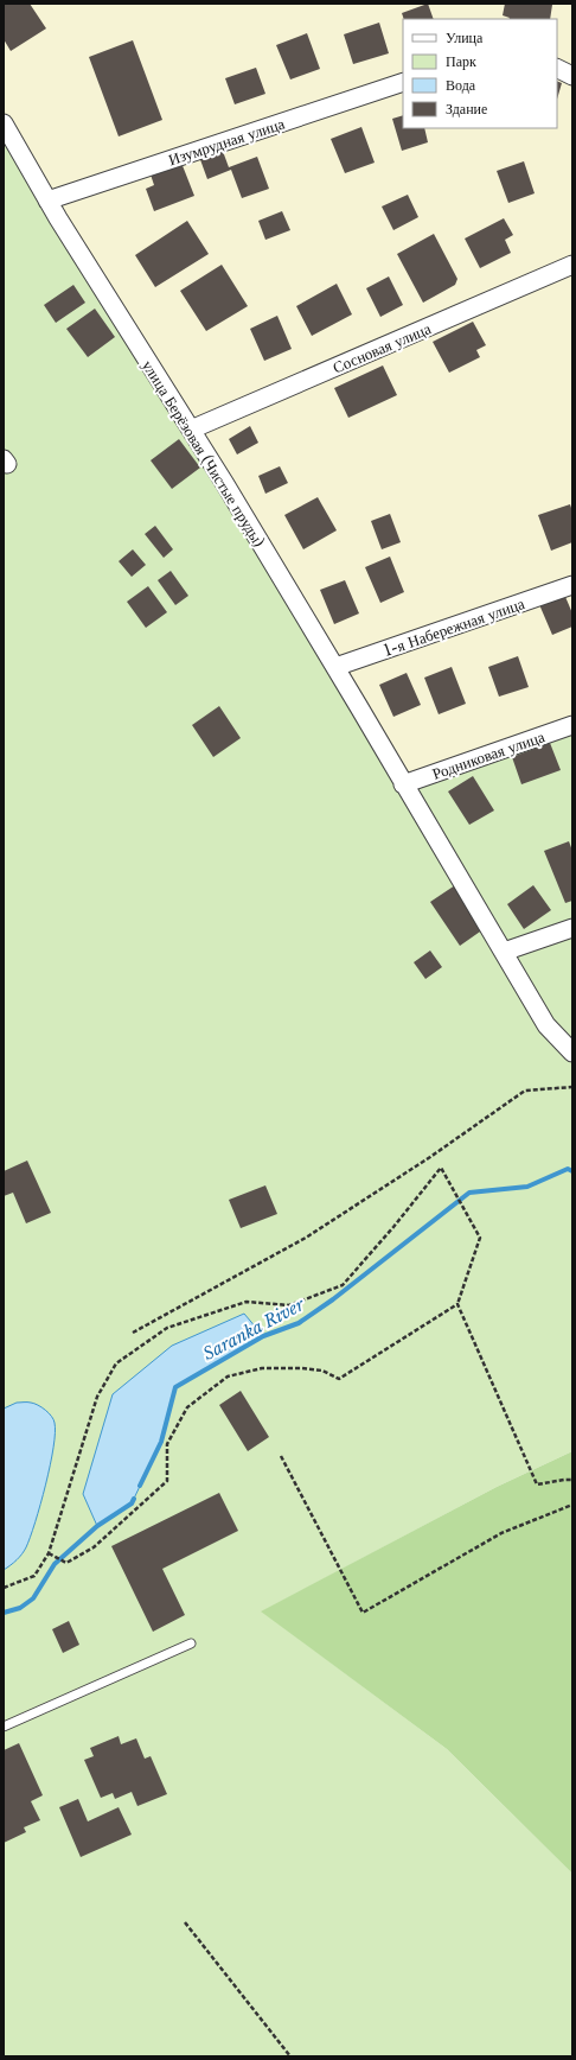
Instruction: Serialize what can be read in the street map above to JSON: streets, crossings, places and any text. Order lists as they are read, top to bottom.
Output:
{
  "streets": {
    "street": [
      "Изумрудная улица",
      "Сосновая улица",
      "улица Берёзовая (Чистые пруды)",
      "1-я Набережная улица",
      "Родниковая улица"
    ]
  },
  "crossings": [
    ["Изумрудная улица", "улица Берёзовая (Чистые пруды)"],
    ["Сосновая улица", "улица Берёзовая (Чистые пруды)"],
    ["улица Берёзовая (Чистые пруды)", "1-я Набережная улица"],
    ["улица Берёзовая (Чистые пруды)", "Родниковая улица"]
  ],
  "water": ["Saranka River"],
  "legend": [
    "Улица",
    "Парк",
    "Вода",
    "Здание"
  ]
}
